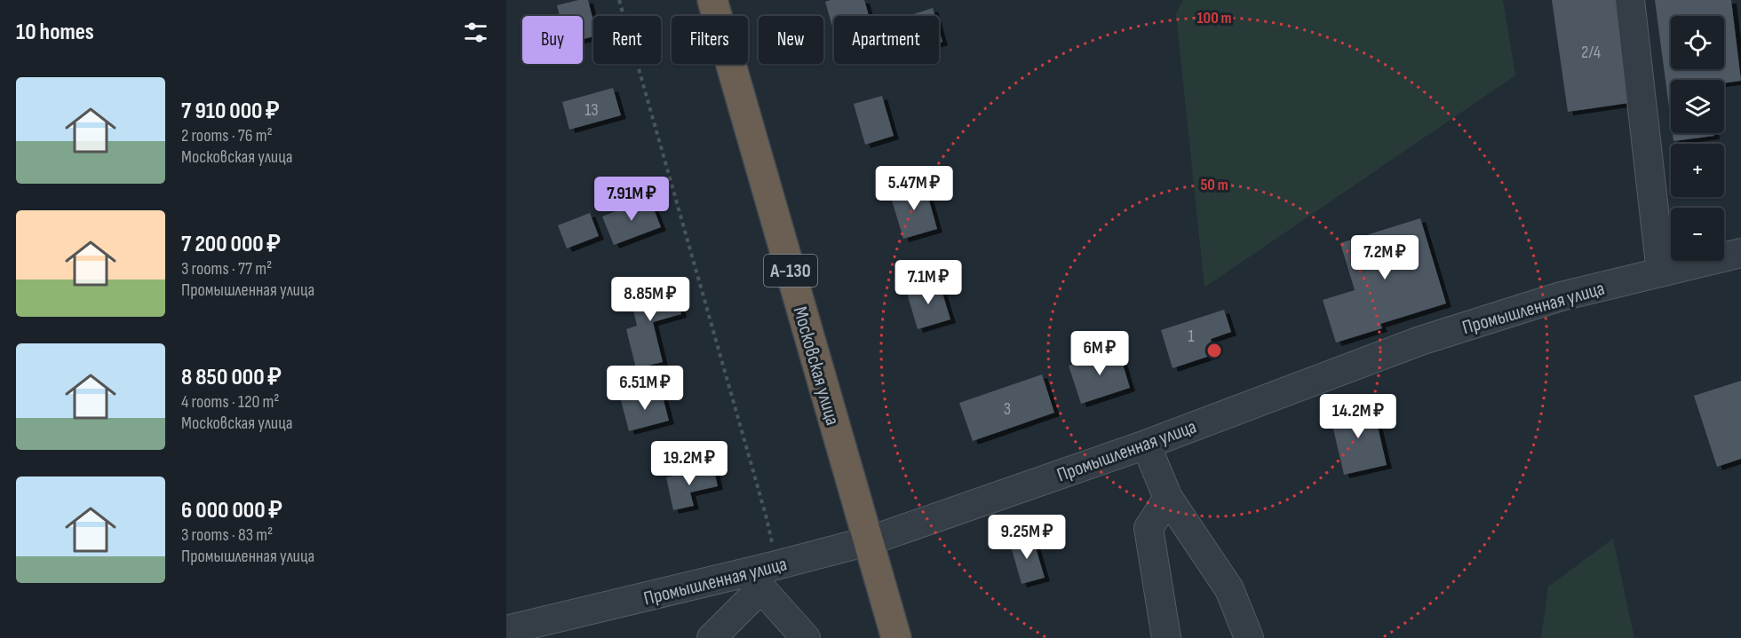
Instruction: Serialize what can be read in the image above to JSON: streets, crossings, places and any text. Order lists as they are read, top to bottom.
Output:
{
  "streets": {
    "highway": ["А-130", "Московская улица"],
    "street": ["Промышленная улица"]
  },
  "crossings": [
    ["Промышленная улица", "Московская улица"]
  ],
  "house_numbers": [
    "2/4",
    "13",
    "1",
    "3"
  ],
  "page": {
    "heading": "10 homes",
    "map_buttons": ["+", "−"],
    "chip": [
      "Buy",
      "Rent",
      "Filters",
      "New",
      "Apartment"
    ],
    "list": [
      {
        "name": "7 910 000 ₽",
        "note": "2 rooms · 76 m² · Московская улица"
      },
      {
        "name": "7 200 000 ₽",
        "note": "3 rooms · 77 m² · Промышленная улица"
      },
      {
        "name": "8 850 000 ₽",
        "note": "4 rooms · 120 m² · Московская улица"
      },
      {
        "name": "6 000 000 ₽",
        "note": "3 rooms · 83 m² · Промышленная улица"
      }
    ],
    "price": [
      "5.47M ₽",
      "7.91M ₽",
      "7.2M ₽",
      "7.1M ₽",
      "8.85M ₽",
      "6M ₽",
      "6.51M ₽",
      "14.2M ₽",
      "19.2M ₽",
      "9.25M ₽"
    ]
  },
  "rings": ["100 m", "50 m"]
}
